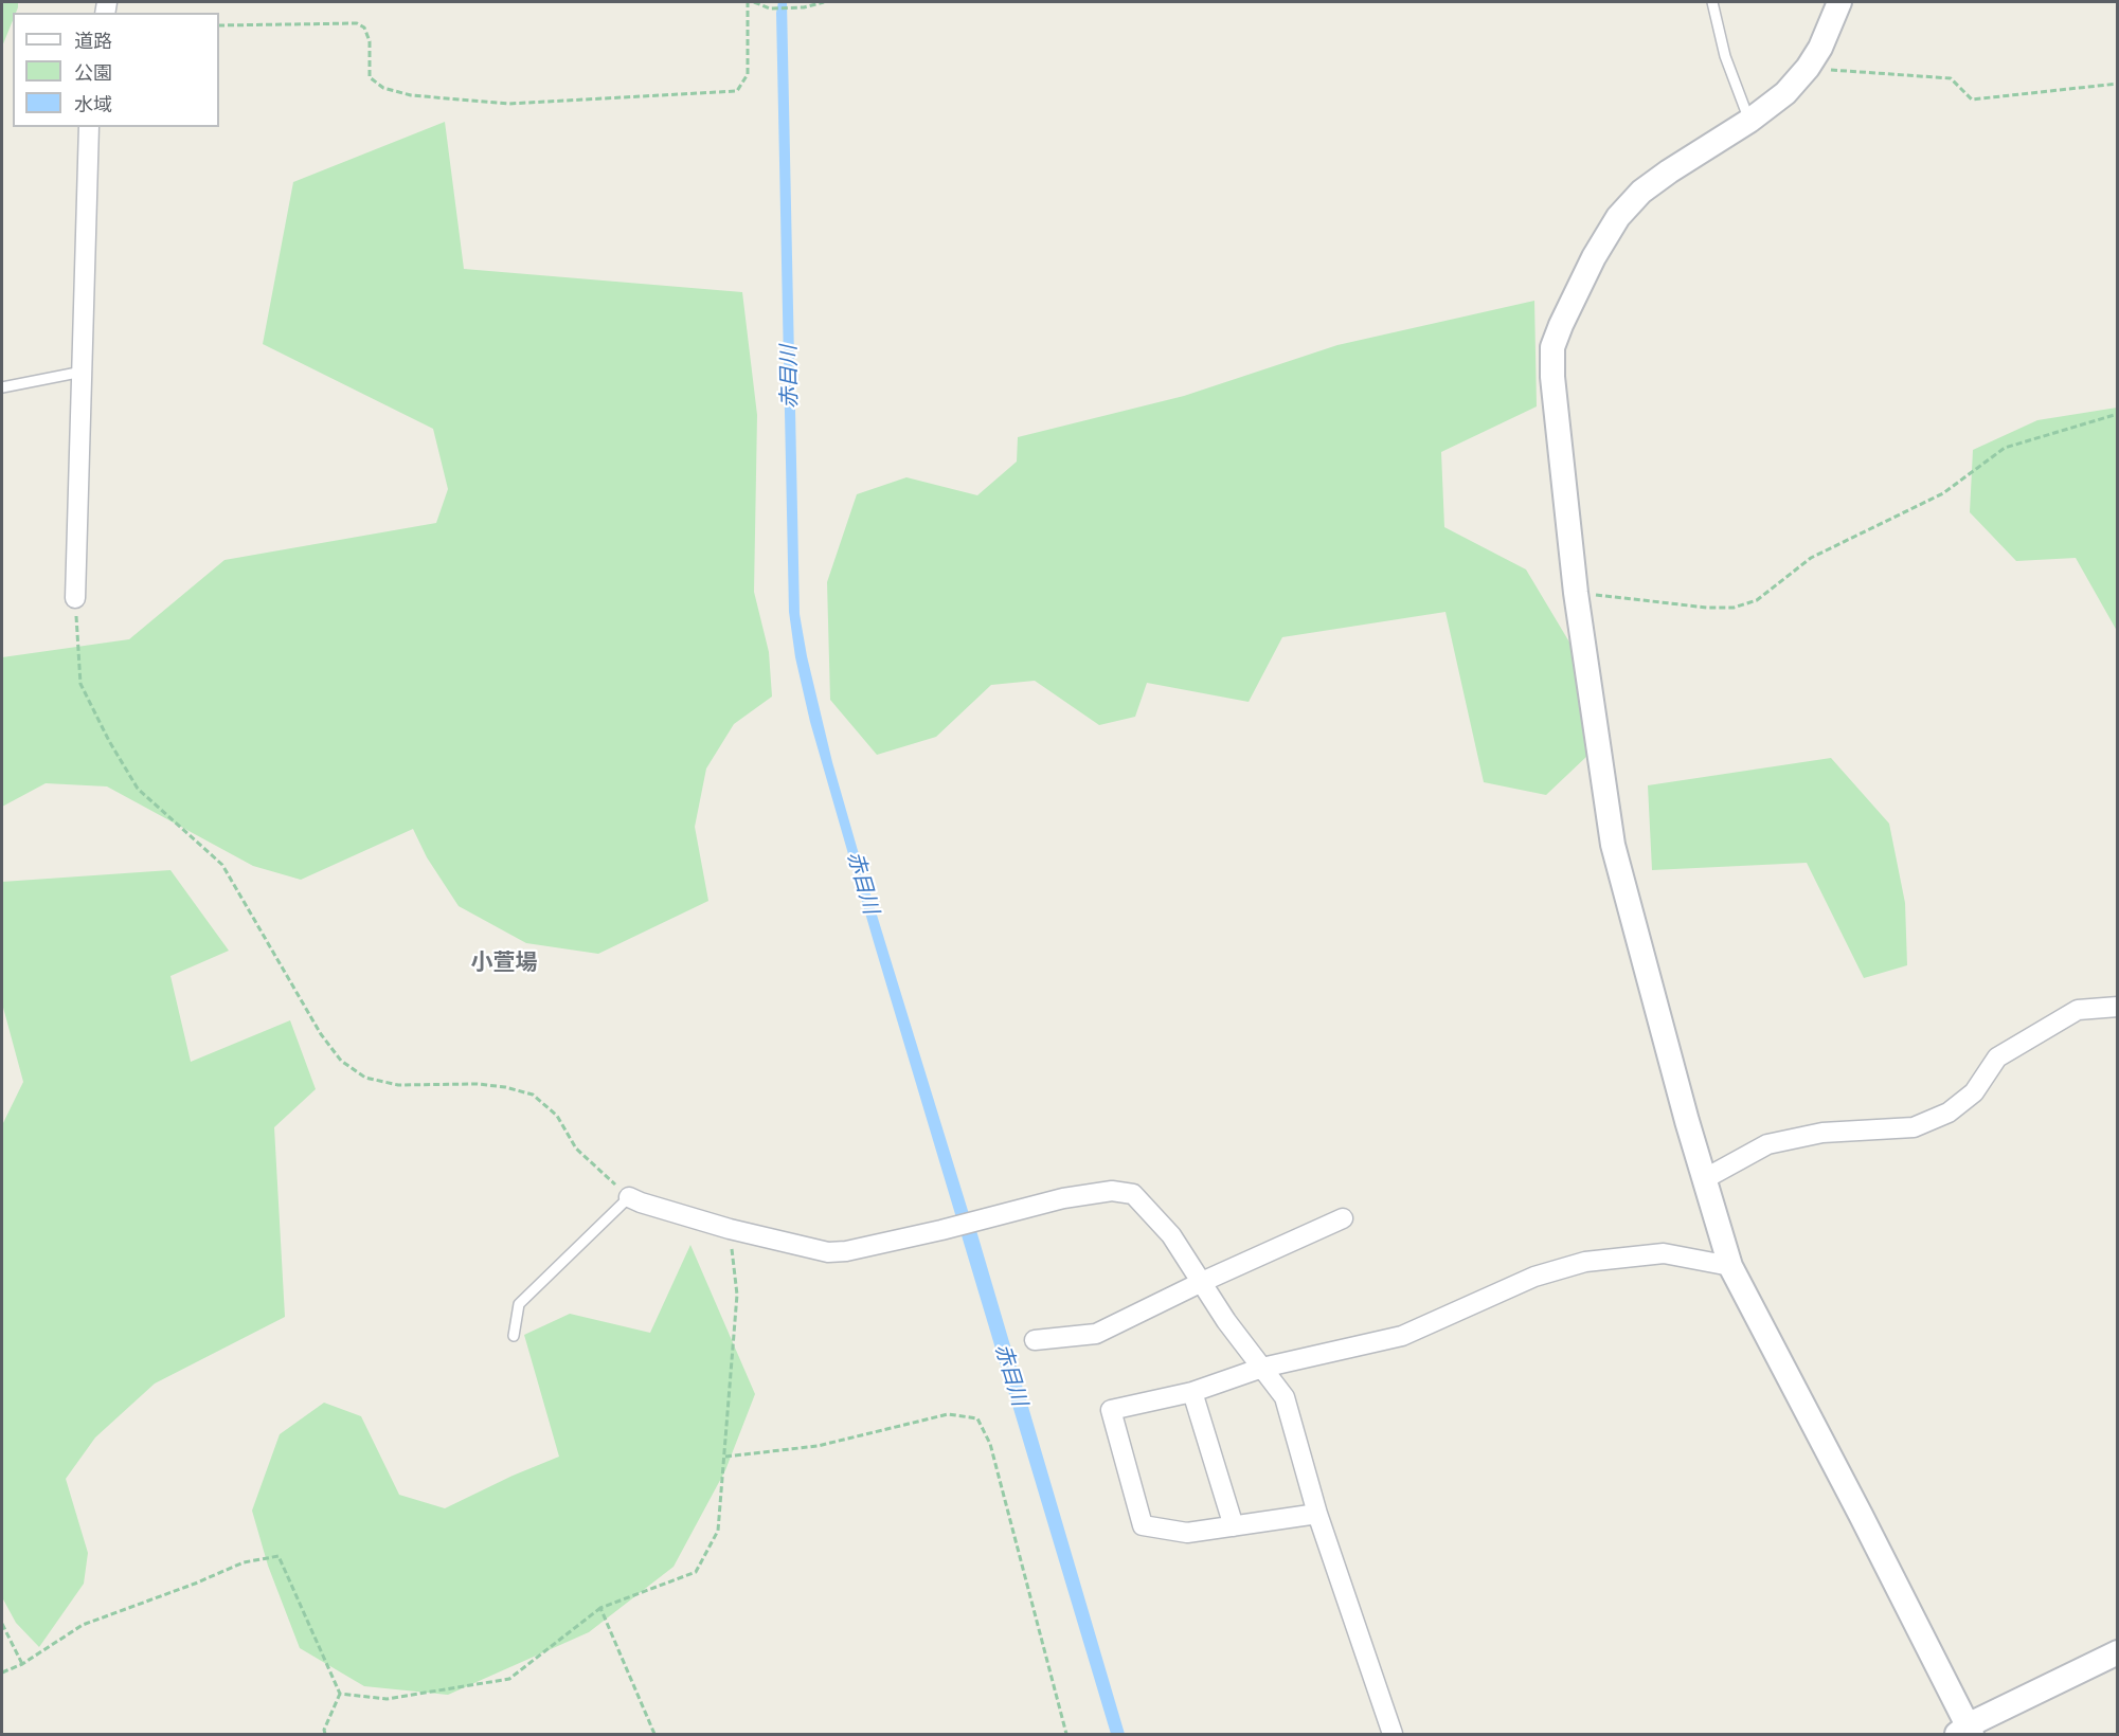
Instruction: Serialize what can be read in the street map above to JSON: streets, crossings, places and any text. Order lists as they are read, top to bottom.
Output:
{
  "districts": ["小萱場"],
  "water": ["赤目川"],
  "legend": ["道路", "公園", "水域"]
}
